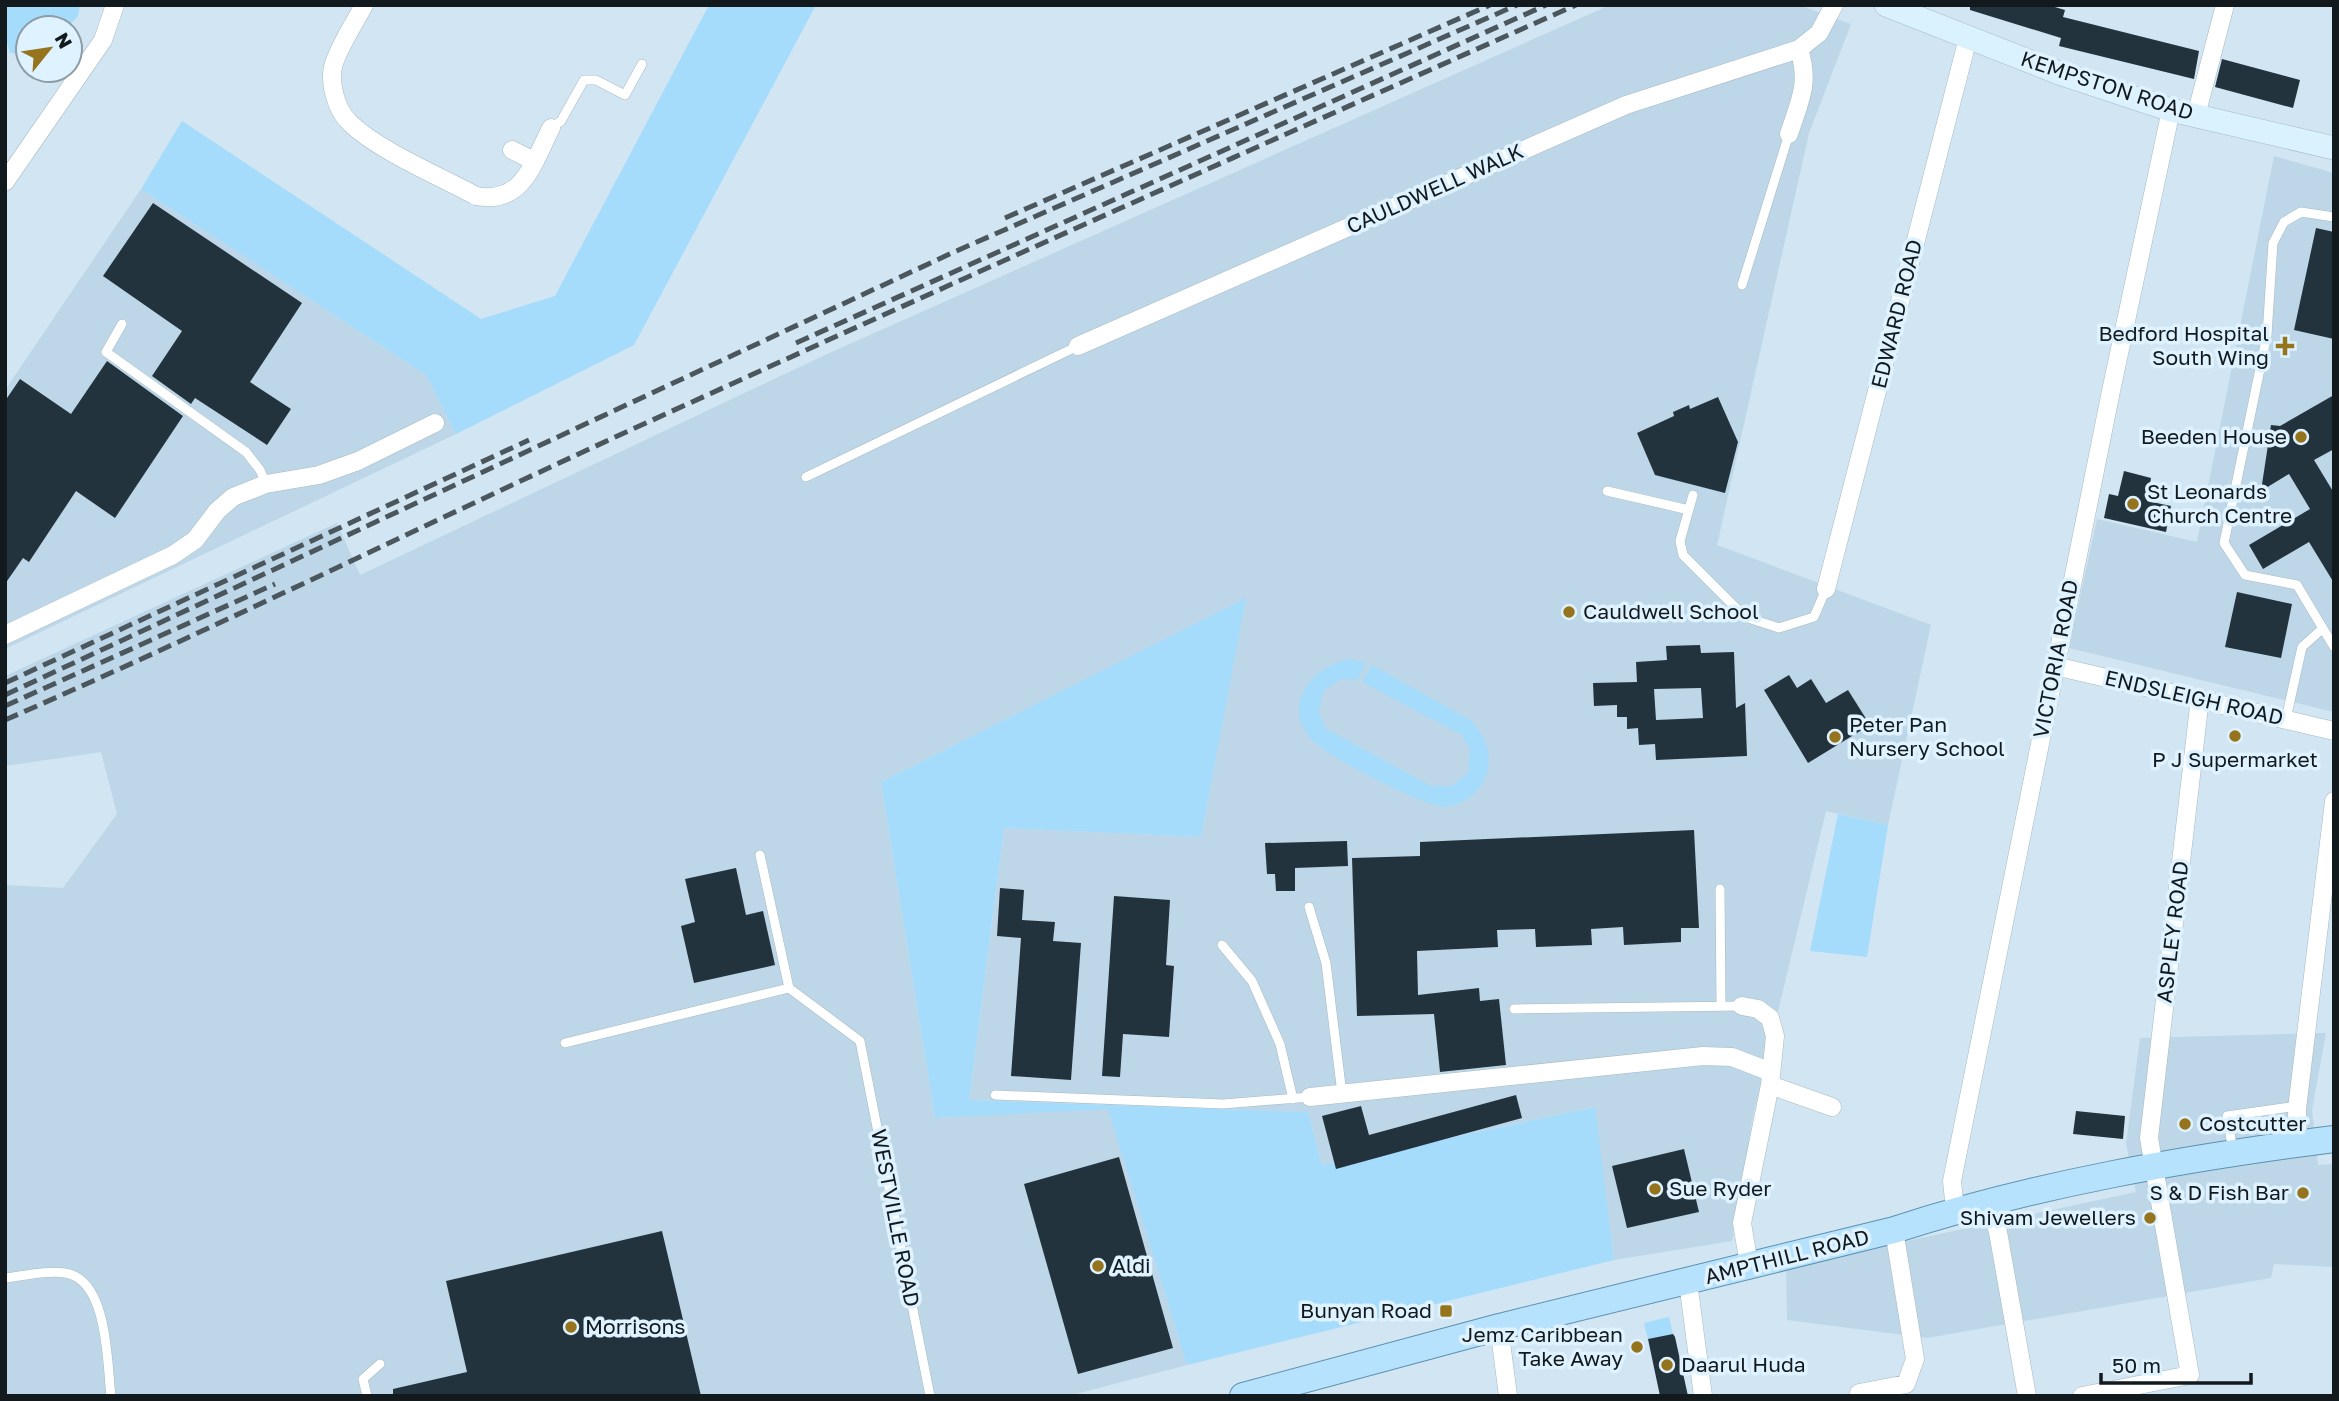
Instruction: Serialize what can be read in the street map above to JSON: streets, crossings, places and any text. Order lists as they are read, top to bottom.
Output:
{
  "streets": {
    "main road": ["KEMPSTON ROAD", "AMPTHILL ROAD"],
    "street": [
      "CAULDWELL WALK",
      "EDWARD ROAD",
      "VICTORIA ROAD",
      "ENDSLEIGH ROAD",
      "ASPLEY ROAD"
    ],
    "lane": ["WESTVILLE ROAD"]
  },
  "crossings": [
    ["KEMPSTON ROAD", "EDWARD ROAD"],
    ["KEMPSTON ROAD", "VICTORIA ROAD"],
    ["VICTORIA ROAD", "ENDSLEIGH ROAD"],
    ["VICTORIA ROAD", "AMPTHILL ROAD"],
    ["ENDSLEIGH ROAD", "ASPLEY ROAD"],
    ["ASPLEY ROAD", "AMPTHILL ROAD"]
  ],
  "places": {
    "health": ["Bedford Hospital South Wing"],
    "other": [
      "Beeden House",
      "St Leonards Church Centre",
      "Cauldwell School",
      "P J Supermarket",
      "Peter Pan Nursery School",
      "Costcutter",
      "Sue Ryder",
      "S & D Fish Bar",
      "Shivam Jewellers",
      "Aldi",
      "Morrisons",
      "Jemz Caribbean Take Away",
      "Daarul Huda"
    ],
    "transit": ["Bunyan Road"]
  },
  "scale_bar": "50 m",
  "north": "top right"
}
